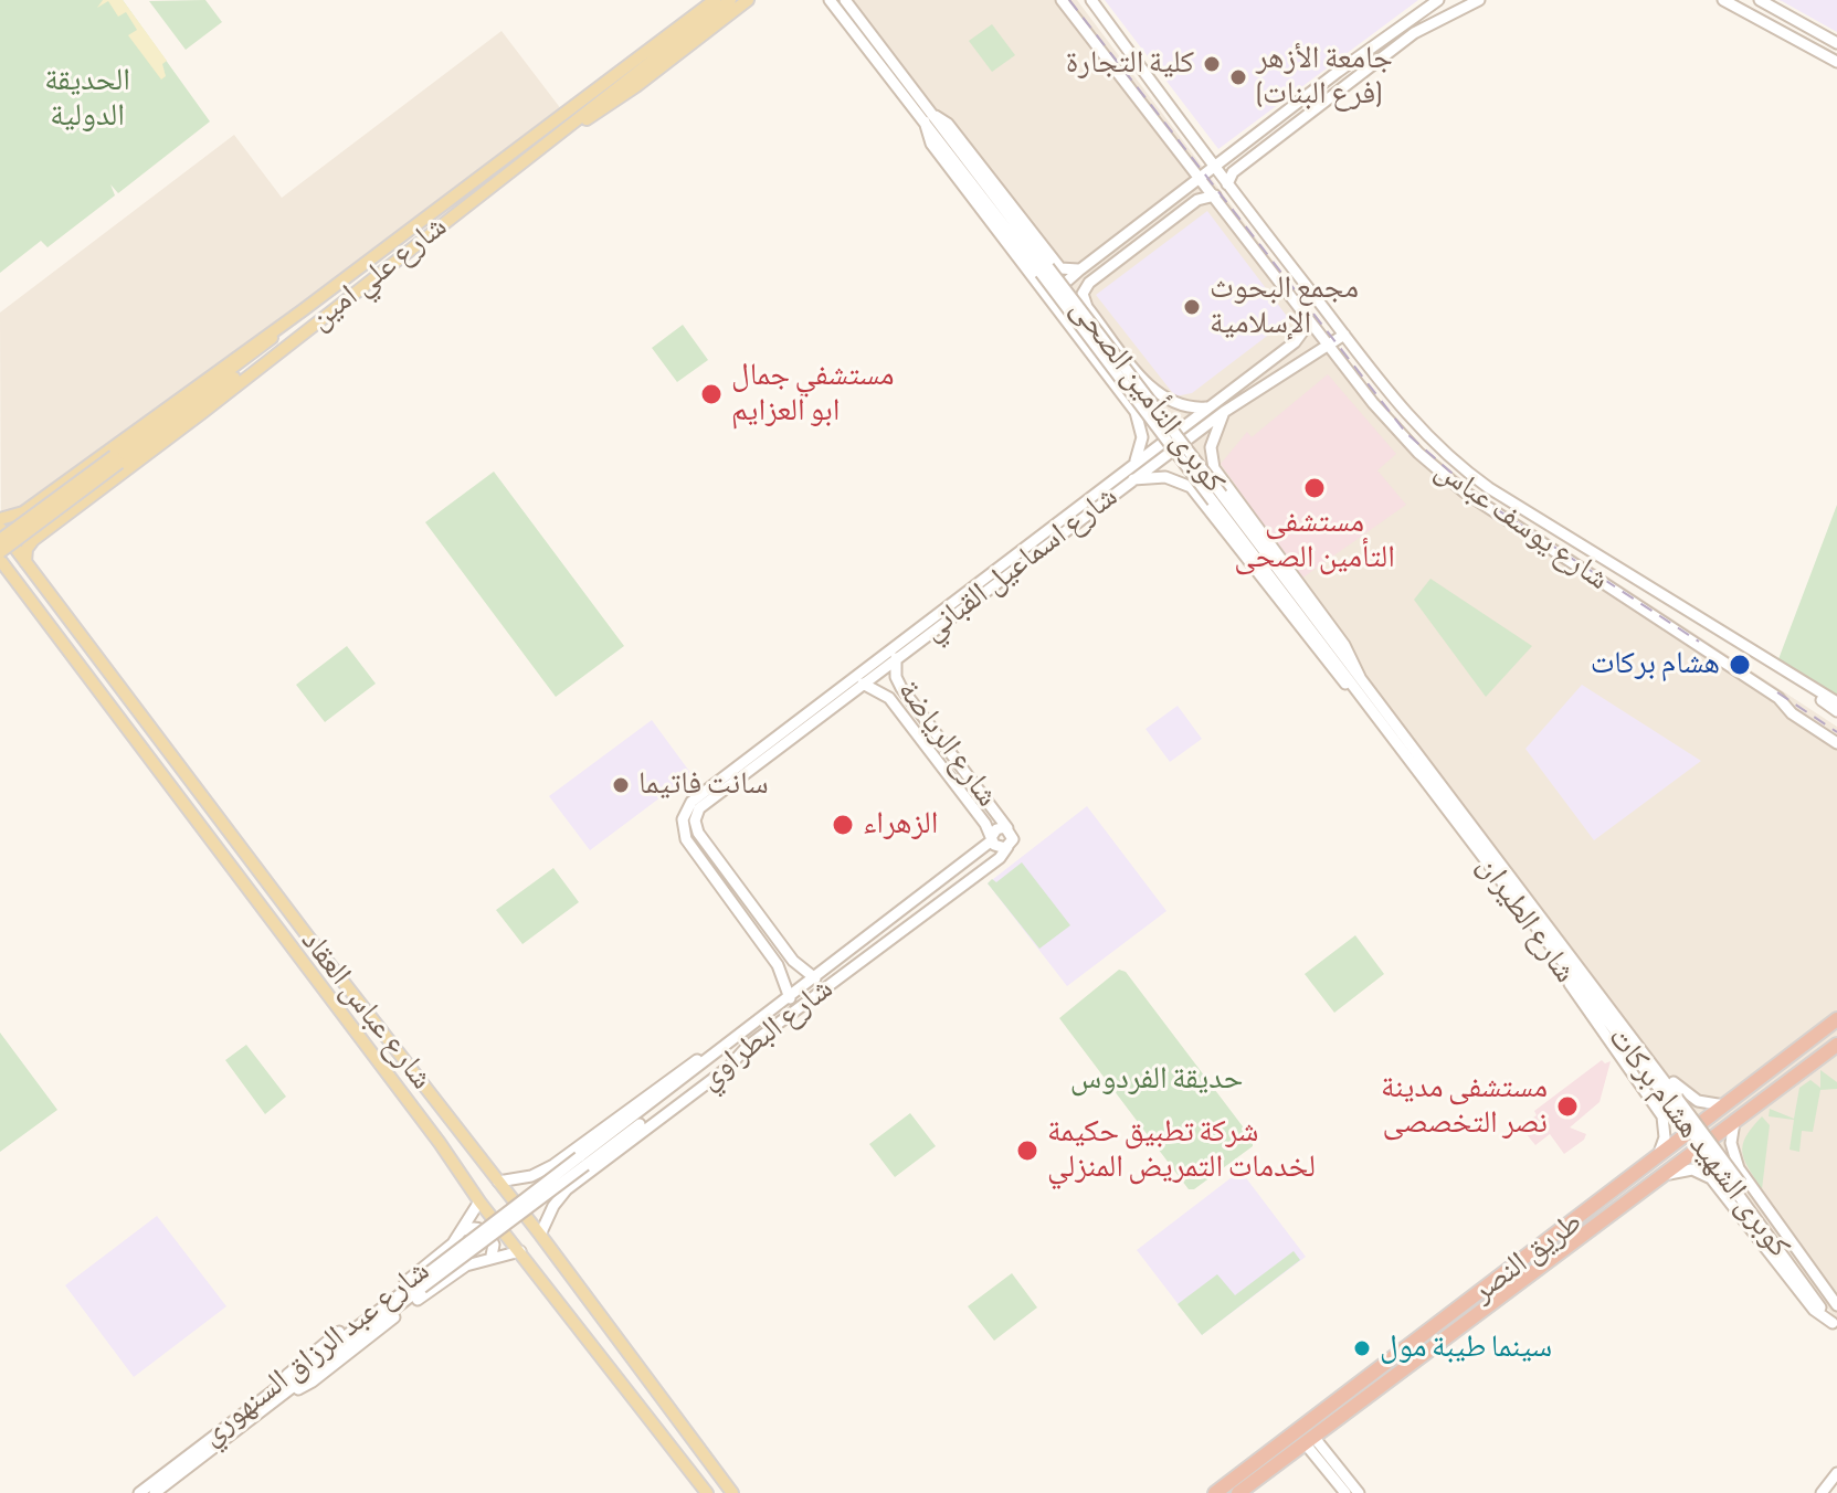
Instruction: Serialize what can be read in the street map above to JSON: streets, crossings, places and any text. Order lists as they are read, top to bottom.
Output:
{
  "streets": {
    "highway": ["طريق النصر"],
    "main road": ["شارع علي امين", "شارع عباس العقاد"],
    "street": [
      "كوبرى التأمين الصحى",
      "شارع يوسف عباس",
      "شارع اسماعيل القباني",
      "شارع الرياضة",
      "شارع الطيران",
      "شارع البطراوي",
      "كوبرى الشهيد هشام بركات",
      "شارع عبد الرزاق السنهوري"
    ]
  },
  "crossings": [
    ["شارع علي امين", "شارع عباس العقاد"],
    ["كوبرى التأمين الصحى", "شارع الطيران"],
    ["شارع يوسف عباس", "شارع اسماعيل القباني"],
    ["شارع اسماعيل القباني", "شارع الرياضة"],
    ["شارع الرياضة", "شارع البطراوي"],
    ["شارع الطيران", "كوبرى الشهيد هشام بركات"],
    ["شارع عباس العقاد", "شارع البطراوي"],
    ["شارع عباس العقاد", "شارع عبد الرزاق السنهوري"]
  ],
  "parks": ["الحديقة الدولية", "حديقة الفردوس"],
  "places": [
    "كلية التجارة",
    "جامعة الأزهر (فرع البنات)",
    "مجمع البحوث الإسلامية",
    "مستشفي جمال ابو العزايم",
    "مستشفى التأمين الصحى",
    "هشام بركات",
    "سانت فاتيما",
    "الزهراء",
    "مستشفى مدينة نصر التخصصى",
    "شركة تطبيق حكيمة لخدمات التمريض المنزلي",
    "سينما طيبة مول"
  ]
}
